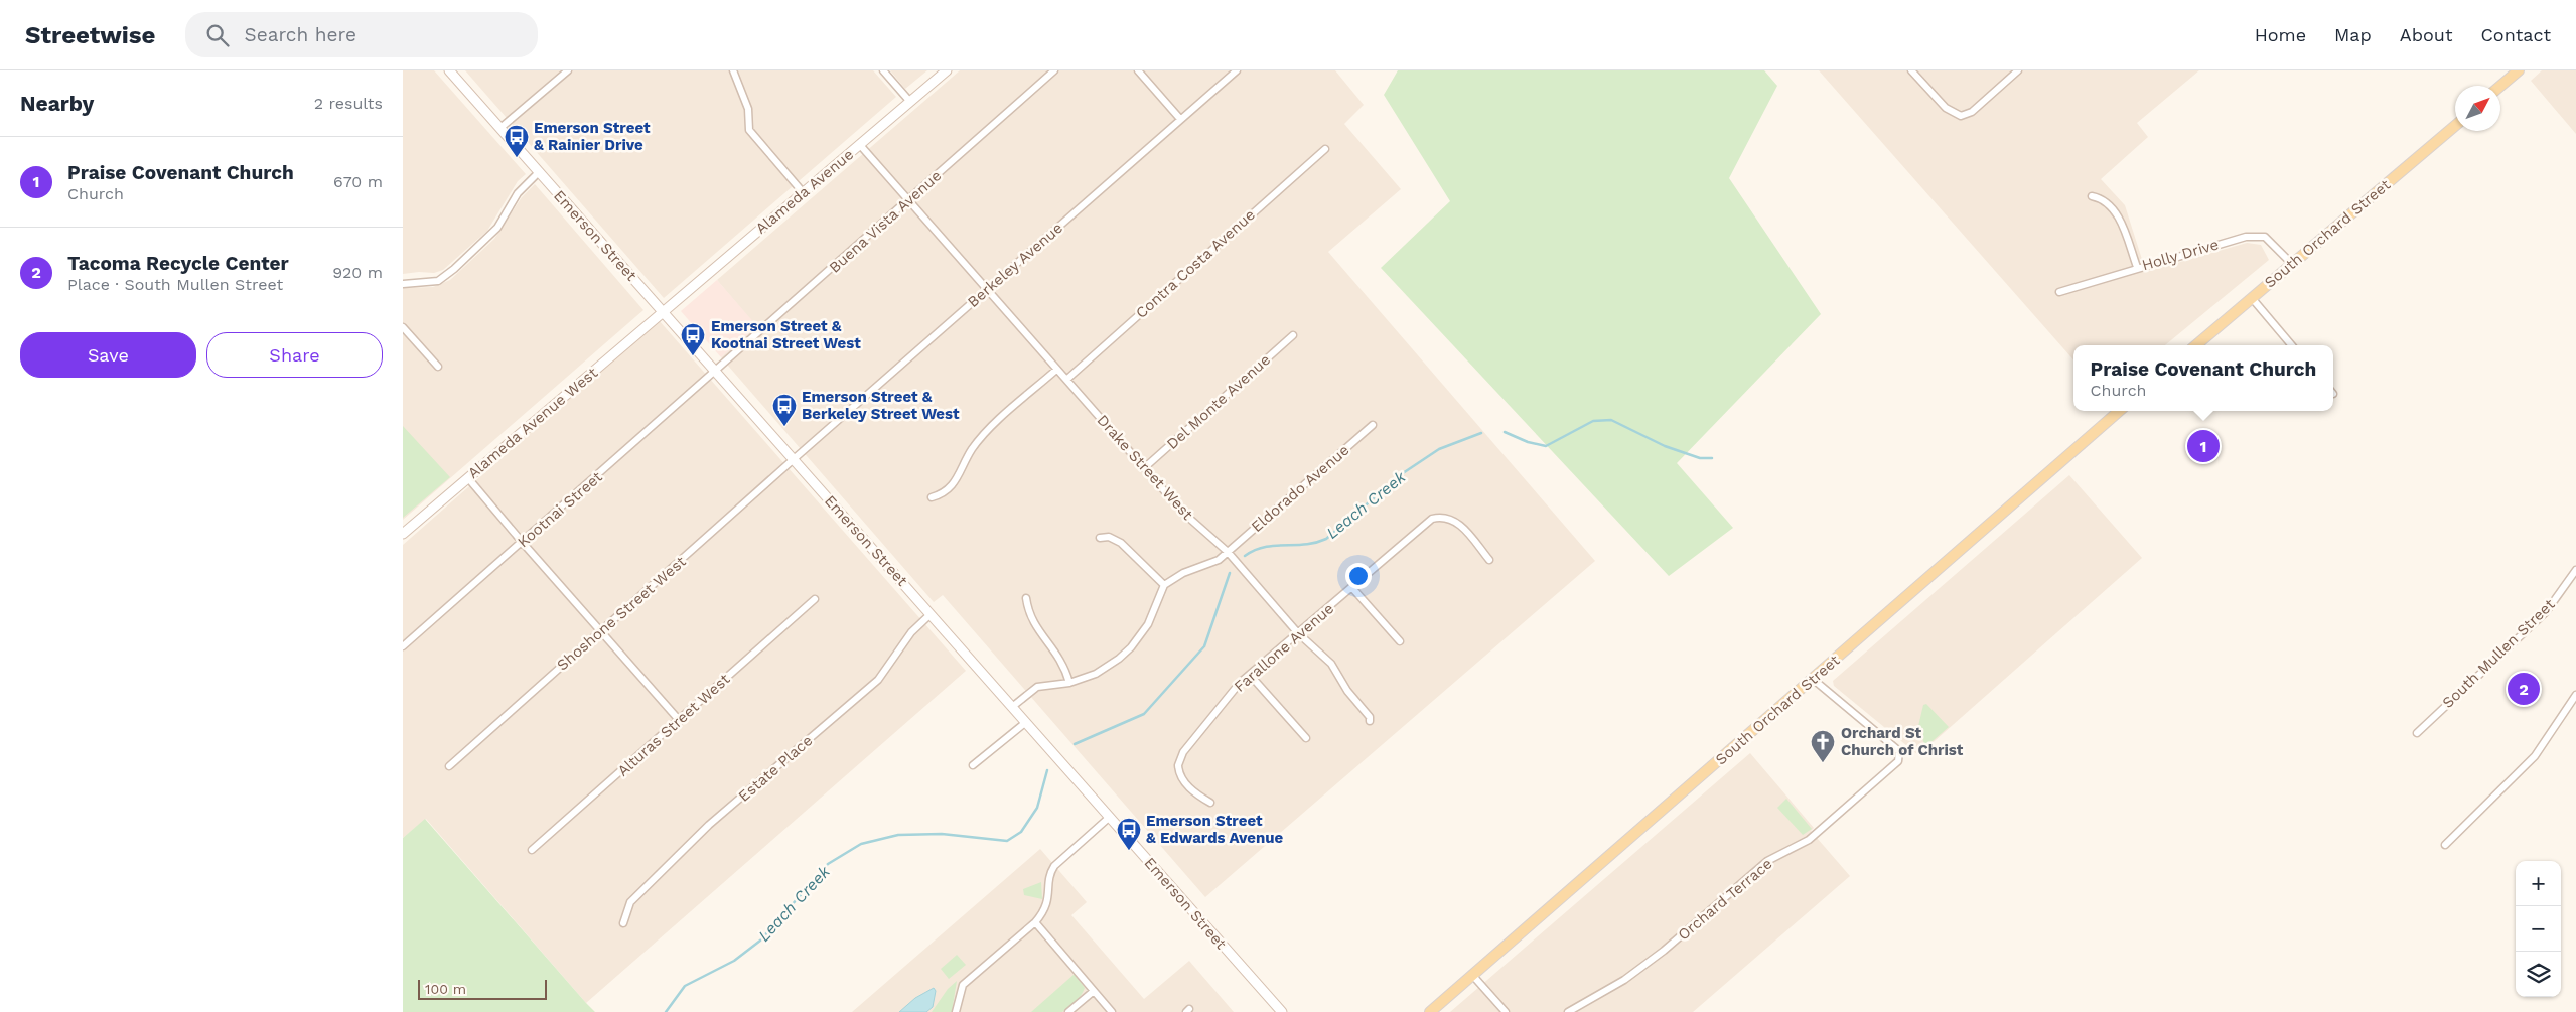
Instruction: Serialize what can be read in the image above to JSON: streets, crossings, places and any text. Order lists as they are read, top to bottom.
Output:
{
  "streets": {
    "main road": [
      "Alameda Avenue",
      "South Orchard Street",
      "Emerson Street",
      "Alameda Avenue West"
    ],
    "street": [
      "Buena Vista Avenue",
      "Holly Drive",
      "Contra Costa Avenue",
      "Berkeley Avenue",
      "Del Monte Avenue",
      "Drake Street West",
      "Eldorado Avenue",
      "Kootnai Street",
      "Shoshone Street West",
      "Farallone Avenue",
      "South Mullen Street",
      "Alturas Street West",
      "Estate Place",
      "Orchard Terrace"
    ]
  },
  "crossings": [
    ["Alameda Avenue", "Emerson Street"],
    ["Alameda Avenue", "Alameda Avenue West"],
    ["Buena Vista Avenue", "Emerson Street"],
    ["Buena Vista Avenue", "Kootnai Street"],
    ["South Orchard Street", "Holly Drive"],
    ["South Orchard Street", "Orchard Terrace"],
    ["Emerson Street", "Berkeley Avenue"],
    ["Emerson Street", "Alameda Avenue West"],
    ["Emerson Street", "Kootnai Street"],
    ["Emerson Street", "Shoshone Street West"],
    ["Emerson Street", "Estate Place"],
    ["Contra Costa Avenue", "Drake Street West"],
    ["Berkeley Avenue", "Shoshone Street West"],
    ["Del Monte Avenue", "Drake Street West"],
    ["Drake Street West", "Eldorado Avenue"],
    ["Drake Street West", "Farallone Avenue"]
  ],
  "water": ["Leach Creek"],
  "places": {
    "bus stop": [
      "Emerson Street & Rainier Drive",
      "Emerson Street & Kootnai Street West",
      "Emerson Street & Berkeley Street West",
      "Emerson Street & Edwards Avenue"
    ],
    "church": ["Orchard St Church of Christ"]
  },
  "scale_bar": "100 m",
  "north": "top right",
  "page": {
    "header": "Streetwise",
    "search": "Search here",
    "nav": [
      "Home",
      "Map",
      "About",
      "Contact"
    ],
    "heading": ["Nearby", "2 results"],
    "list": [
      {
        "mark": "1",
        "name": "Praise Covenant Church",
        "note": "Church",
        "value": "670 m"
      },
      {
        "mark": "2",
        "name": "Tacoma Recycle Center",
        "note": "Place · South Mullen Street",
        "value": "920 m"
      }
    ],
    "buttons": ["Save", "Share"],
    "popup": ["Praise Covenant Church", "Church"],
    "pins": ["1", "2"],
    "map_buttons": ["+", "−"],
    "scale": "100 m"
  }
}
